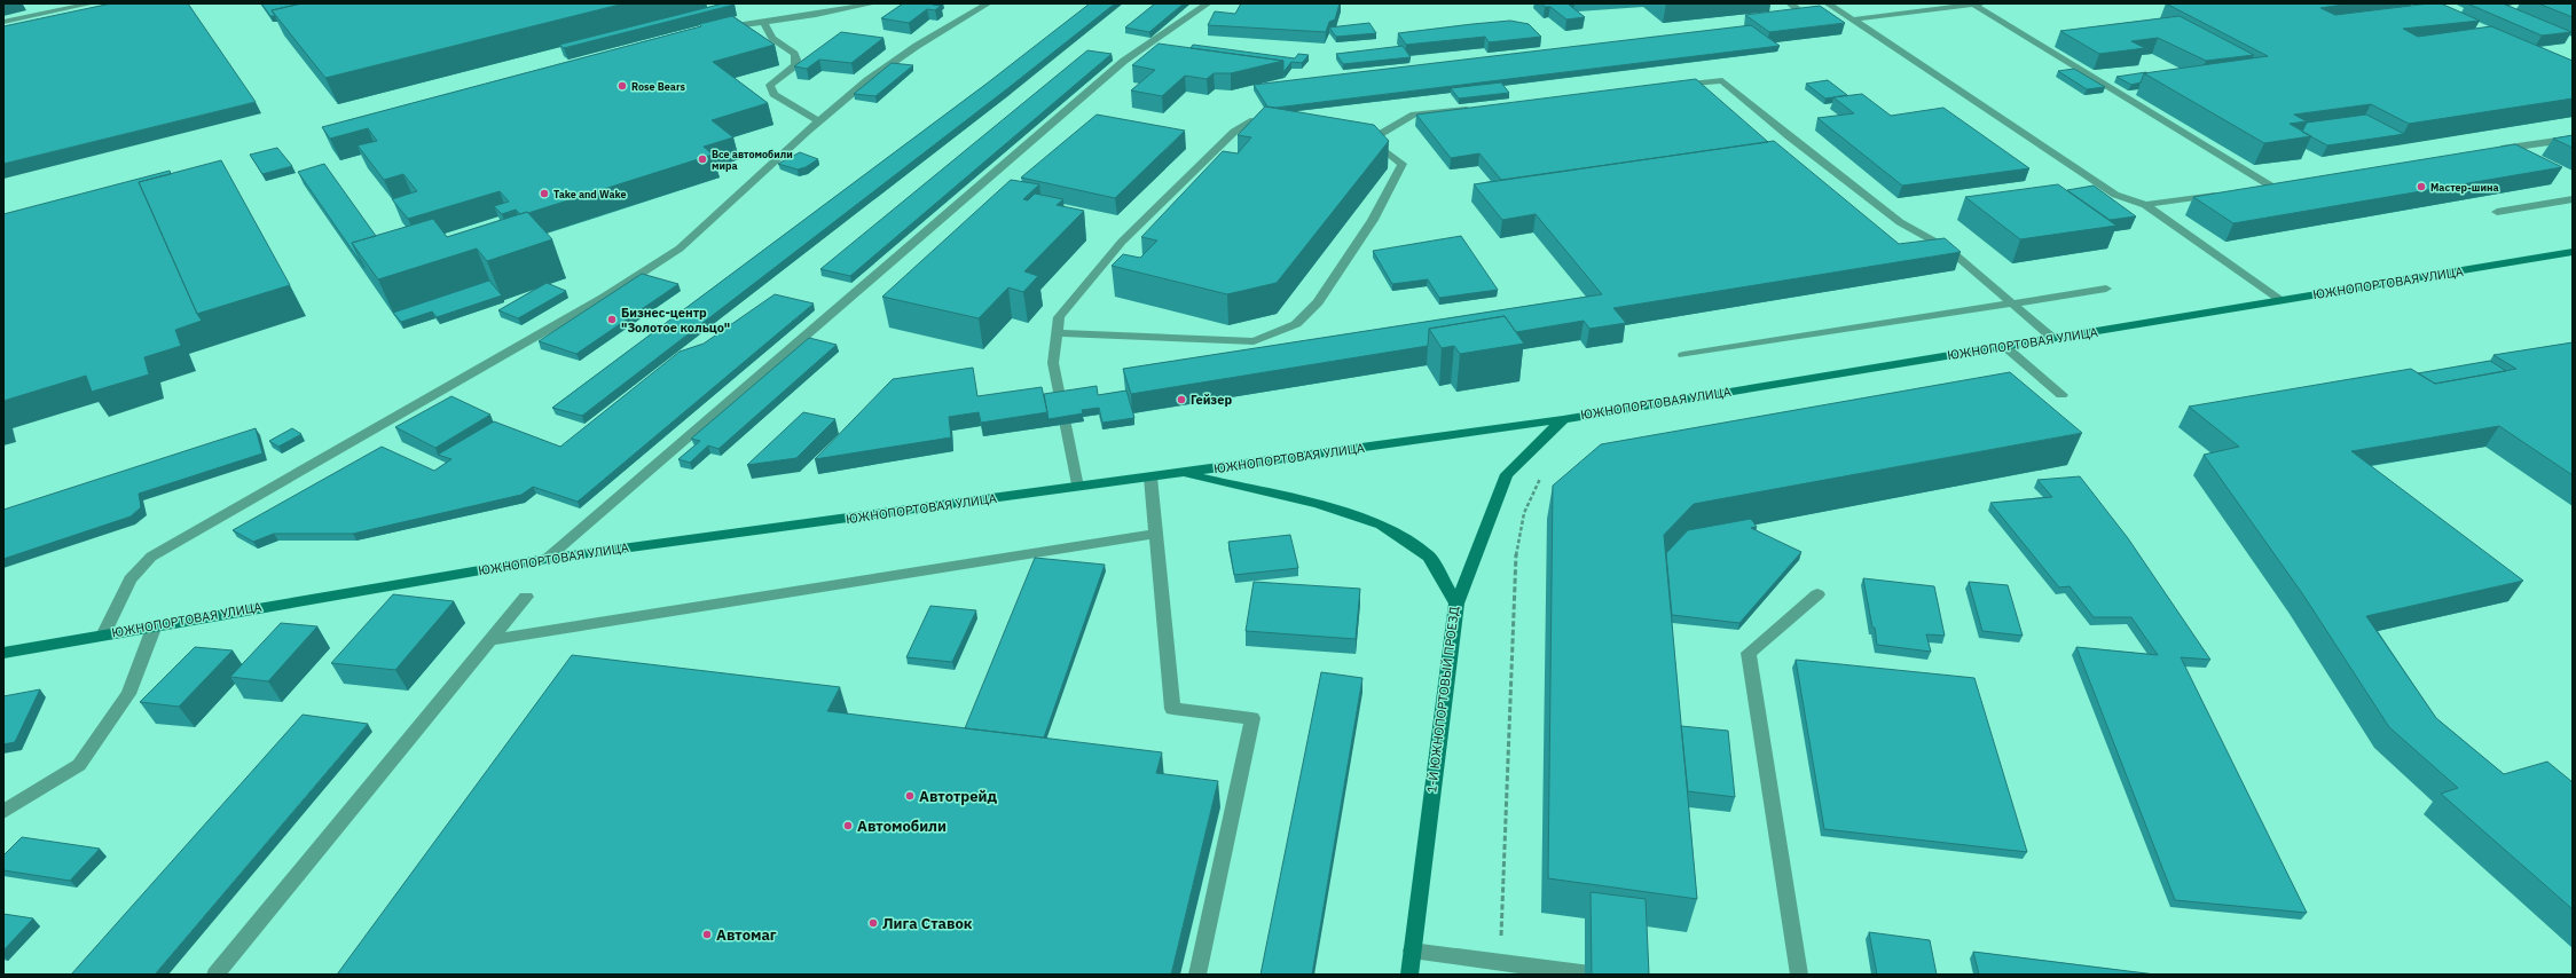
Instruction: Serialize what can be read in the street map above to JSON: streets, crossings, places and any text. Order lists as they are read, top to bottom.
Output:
{
  "streets": {
    "street": ["ЮЖНОПОРТОВАЯ УЛИЦА", "1-Й ЮЖНОПОРТОВЫЙ ПРОЕЗД"]
  },
  "crossings": [
    ["ЮЖНОПОРТОВАЯ УЛИЦА", "1-Й ЮЖНОПОРТОВЫЙ ПРОЕЗД"]
  ],
  "places": [
    "Rose Bears",
    "Все автомобили мира",
    "Мастер-шина",
    "Take and Wake",
    "Бизнес-центр \"Золотое кольцо\"",
    "Гейзер",
    "Автотрейд",
    "Автомобили",
    "Лига Ставок",
    "Автомаг"
  ]
}
